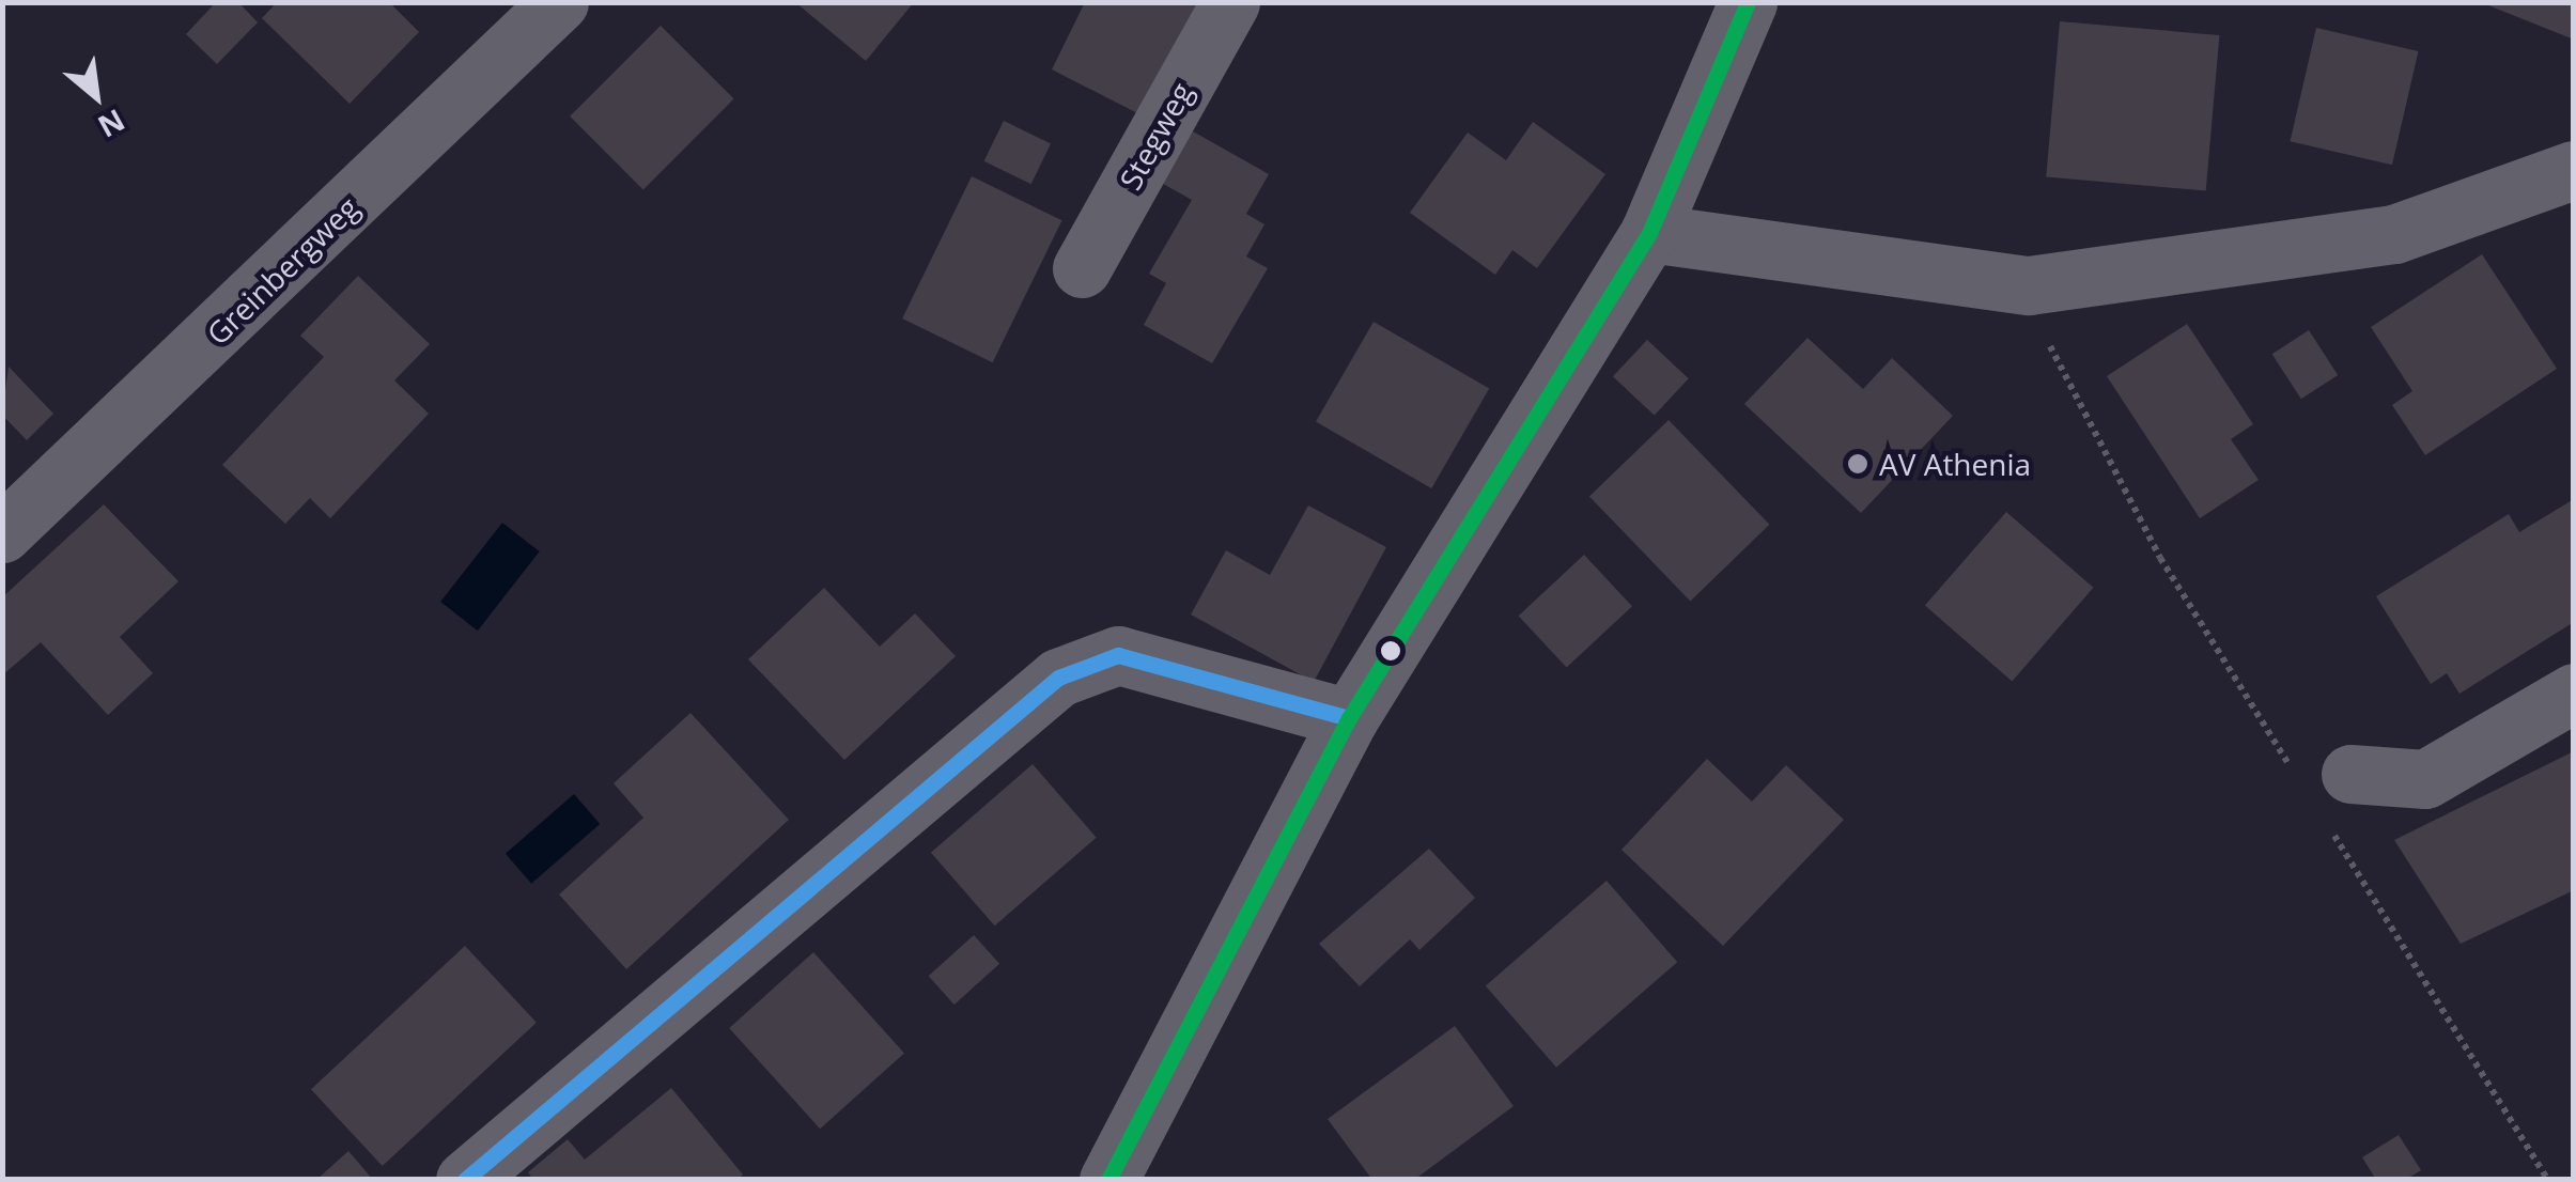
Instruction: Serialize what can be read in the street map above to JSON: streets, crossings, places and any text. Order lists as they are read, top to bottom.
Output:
{
  "streets": {
    "street": ["Stegweg", "Greinbergweg"]
  },
  "places": ["AV Athenia"],
  "north": "bottom right"
}
